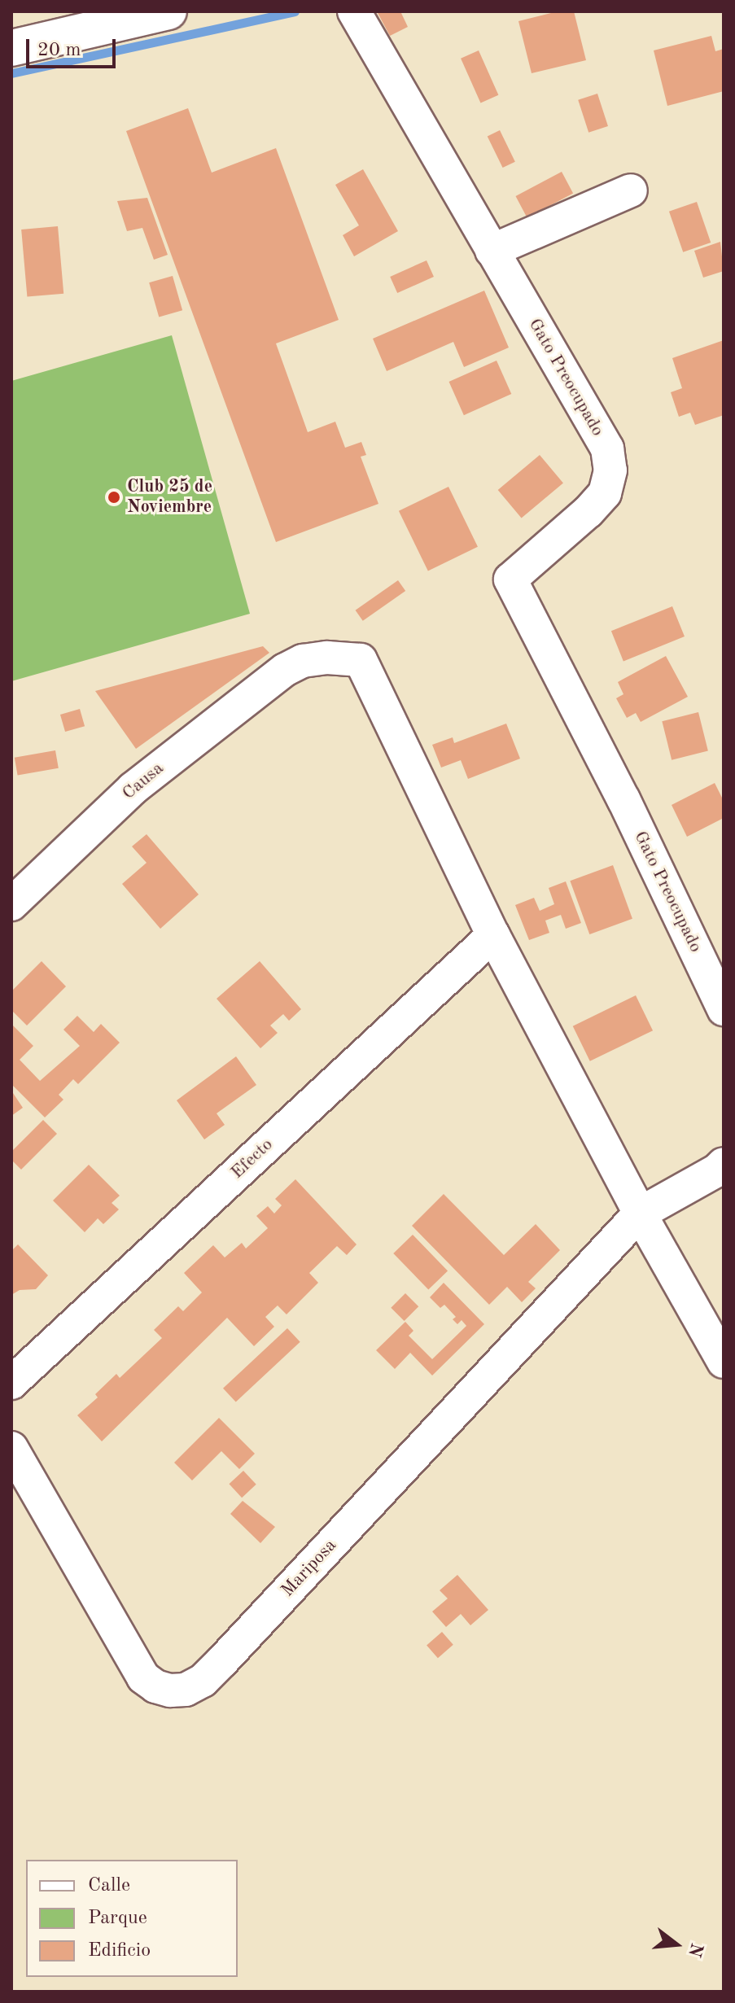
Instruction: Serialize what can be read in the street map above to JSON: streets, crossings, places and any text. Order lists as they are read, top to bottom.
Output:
{
  "streets": {
    "street": [
      "Gato Preocupado",
      "Causa",
      "Efecto",
      "Mariposa"
    ]
  },
  "crossings": [
    ["Causa", "Efecto"]
  ],
  "places": ["Club 25 de Noviembre"],
  "legend": ["Calle", "Parque", "Edificio"],
  "scale_bar": "20 m",
  "north": "right"
}
